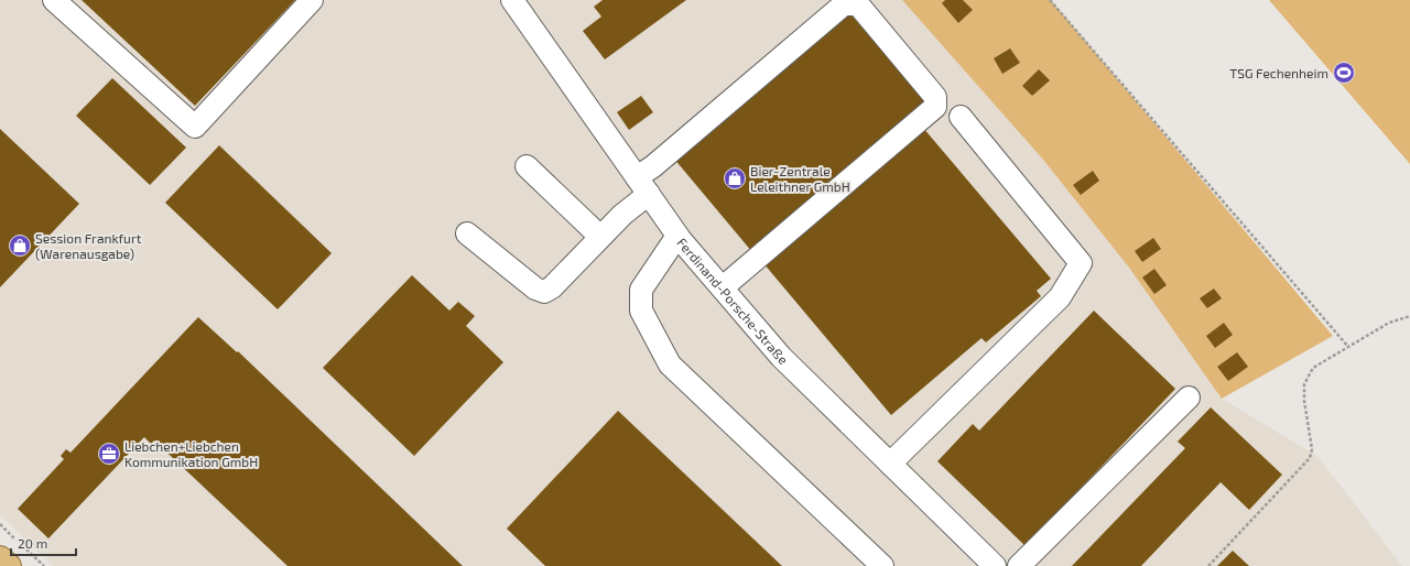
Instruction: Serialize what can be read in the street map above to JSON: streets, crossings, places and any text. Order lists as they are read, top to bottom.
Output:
{
  "streets": {
    "street": ["Ferdinand-Porsche-Straße"]
  },
  "places": {
    "sports": ["TSG Fechenheim"],
    "shop": ["Bier-Zentrale Leleithner GmbH", "Session Frankfurt (Warenausgabe)"],
    "office": ["Liebchen+Liebchen Kommunikation GmbH"]
  },
  "scale_bar": "20 m"
}
